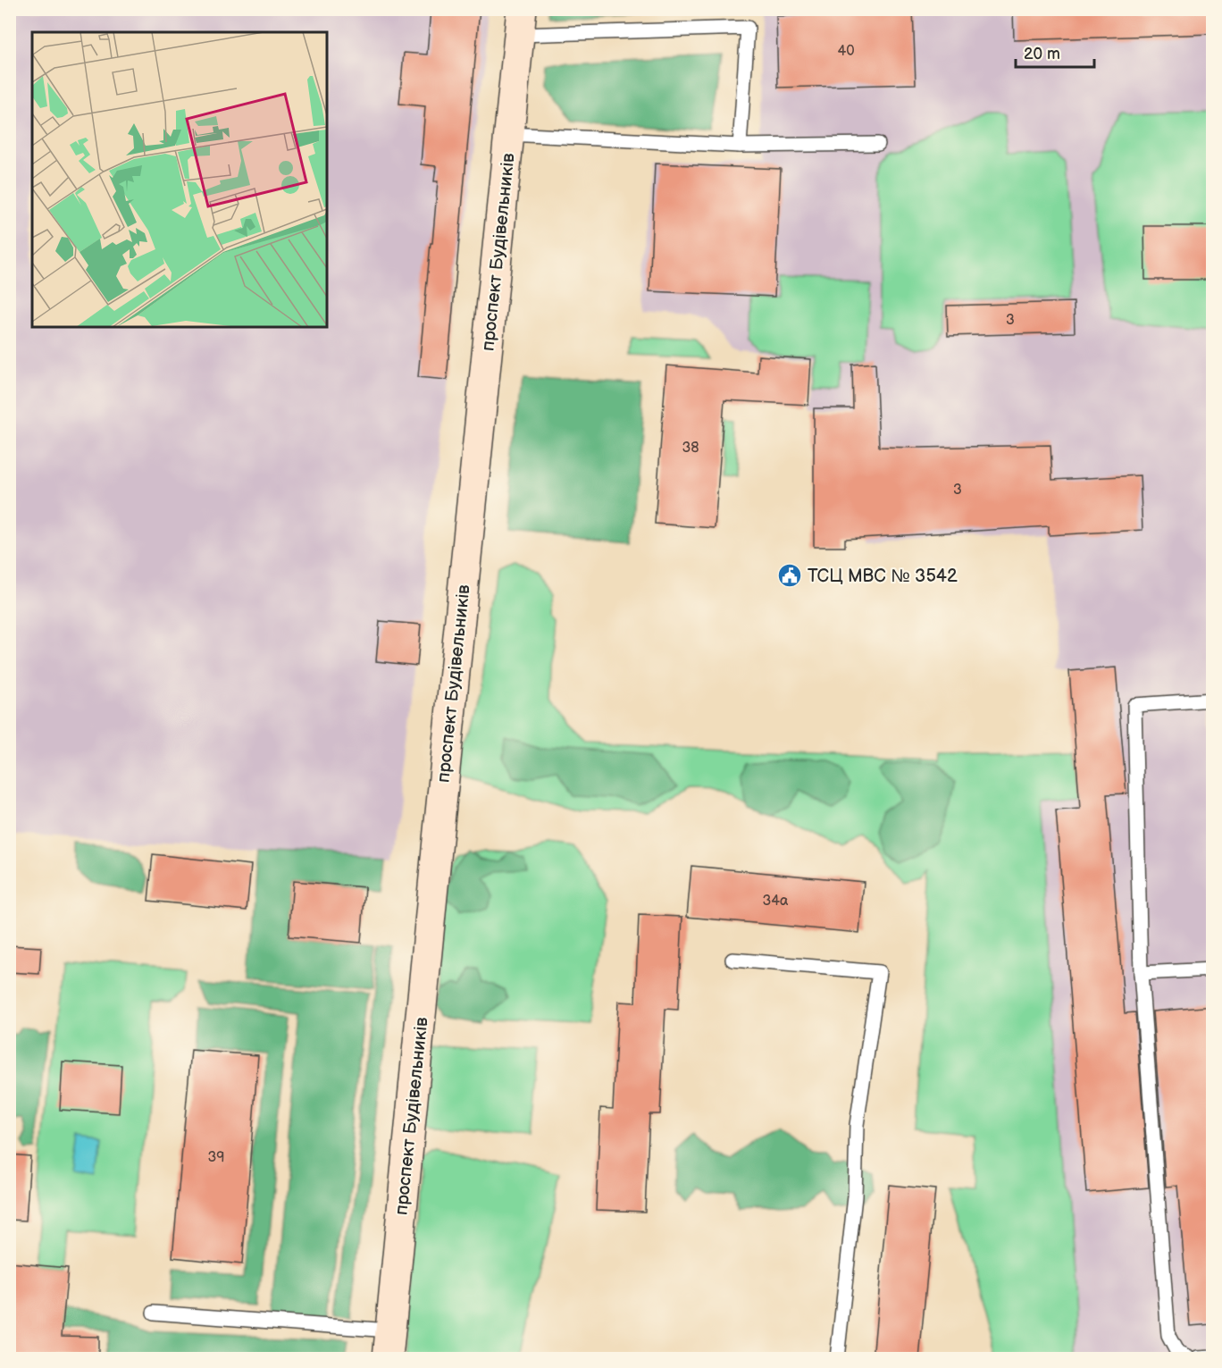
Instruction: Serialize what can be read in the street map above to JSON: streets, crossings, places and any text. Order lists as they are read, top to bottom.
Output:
{
  "streets": {
    "street": ["проспект Будівельників"]
  },
  "places": {
    "public building": ["ТСЦ МВС № 3542"]
  },
  "house_numbers": [
    "40",
    "3",
    "38",
    "3",
    "34а",
    "39"
  ],
  "scale_bar": "20 m"
}
